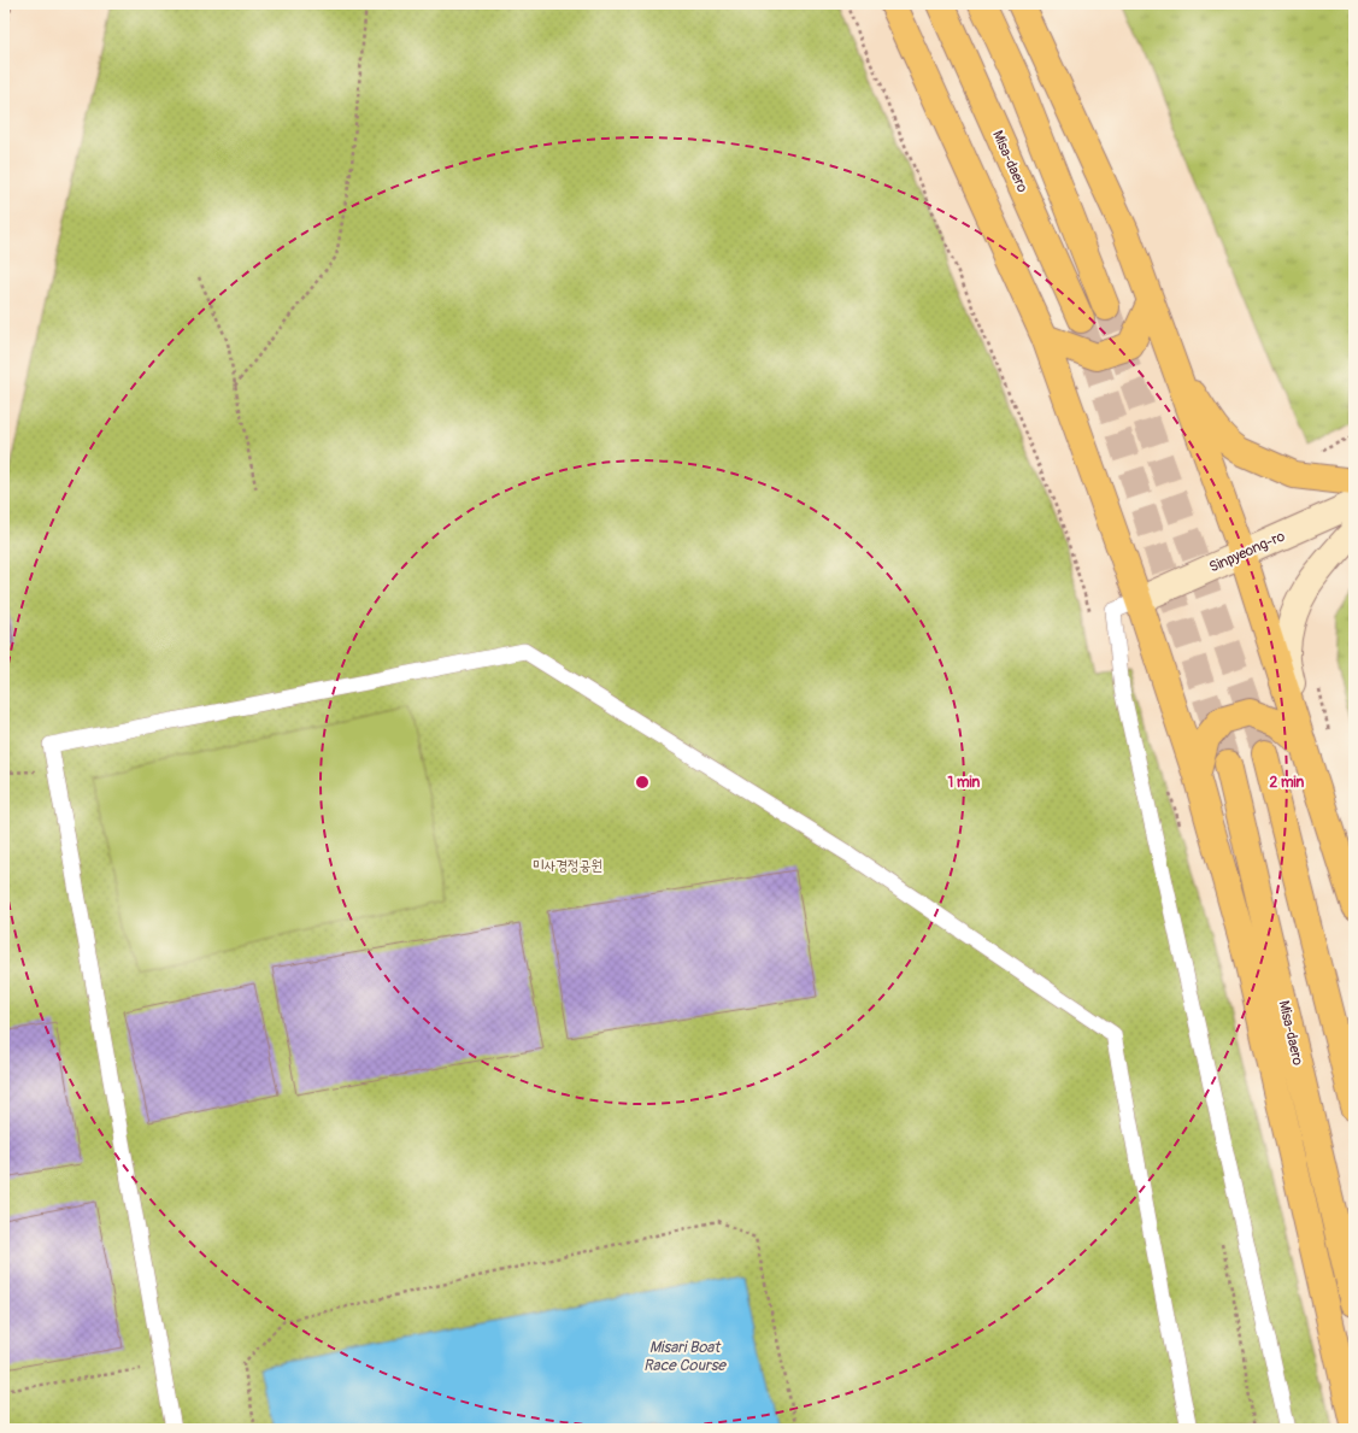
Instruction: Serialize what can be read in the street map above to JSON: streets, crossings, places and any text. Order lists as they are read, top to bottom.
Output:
{
  "streets": {
    "main road": ["Misa-daero", "Sinpyeong-ro"]
  },
  "water": ["Misari Boat Race Course"],
  "parks": ["미사경정공원"],
  "rings": ["1 min", "2 min"]
}
